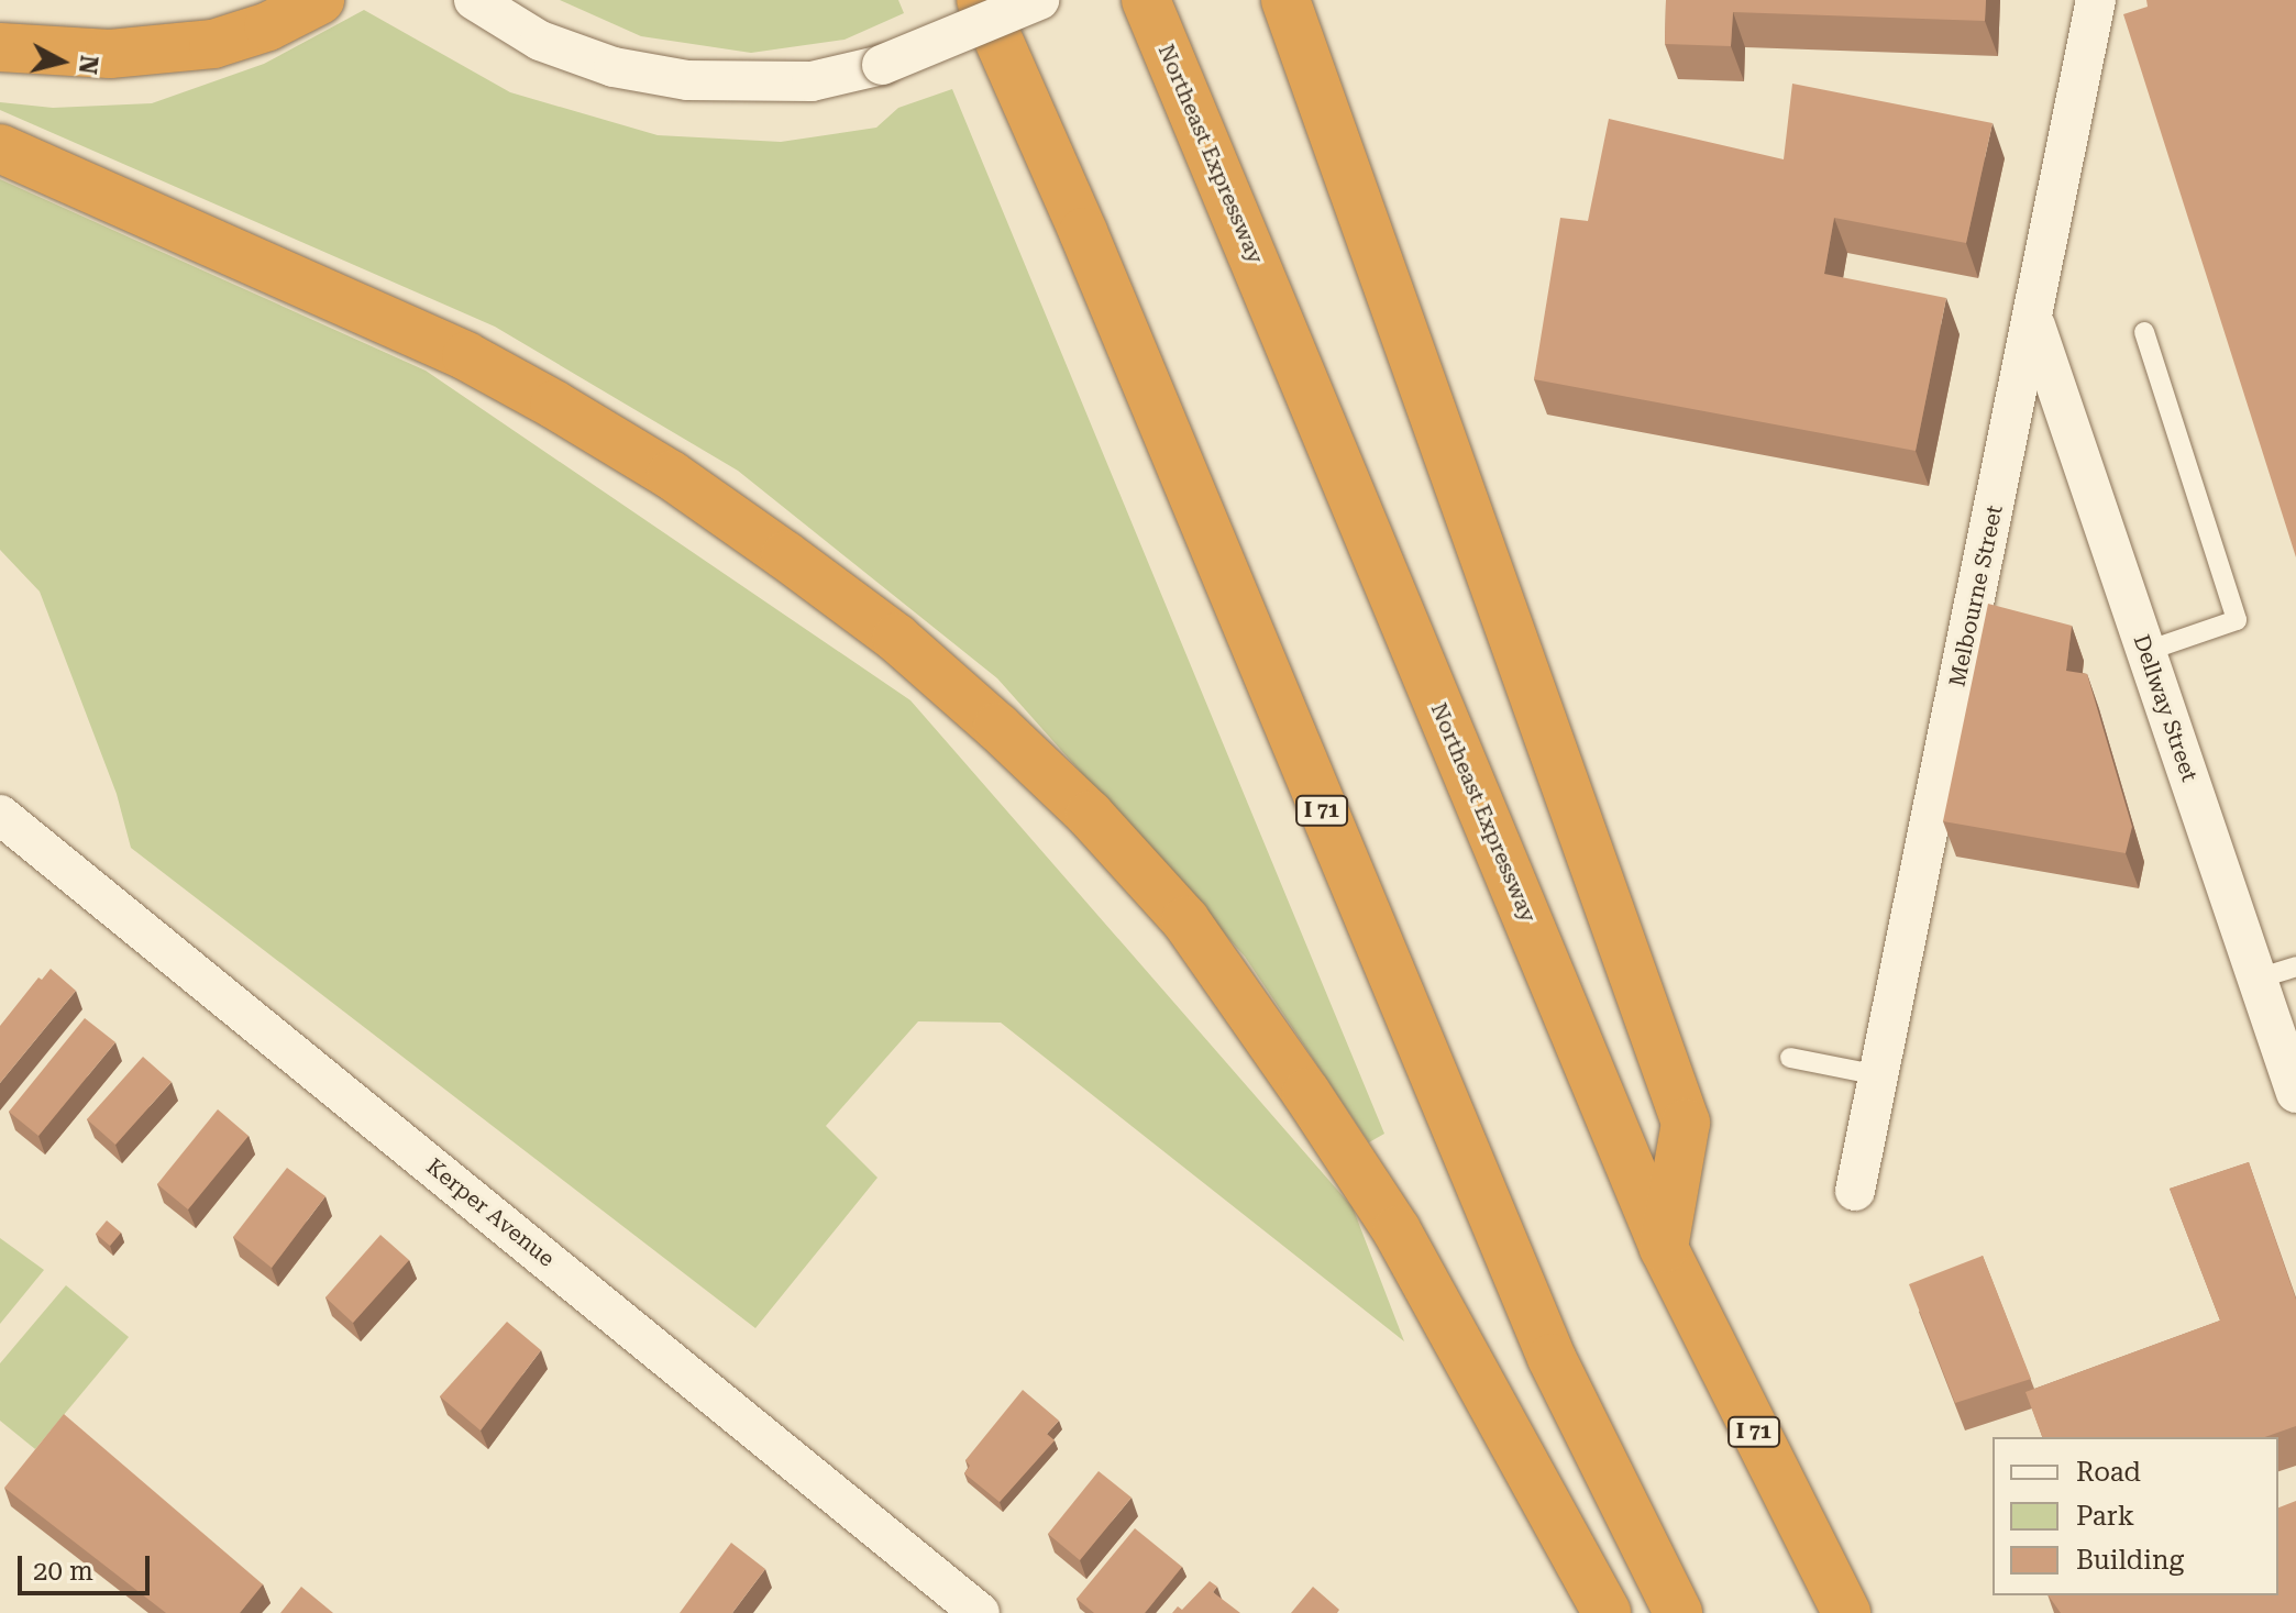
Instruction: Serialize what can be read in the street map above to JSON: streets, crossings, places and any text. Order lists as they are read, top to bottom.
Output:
{
  "streets": {
    "highway": ["Northeast Expressway", "I 71"],
    "street": ["Melbourne Street", "Dellway Street", "Kerper Avenue"]
  },
  "crossings": [
    ["Melbourne Street", "Dellway Street"]
  ],
  "legend": ["Road", "Park", "Building"],
  "scale_bar": "20 m",
  "north": "right"
}
